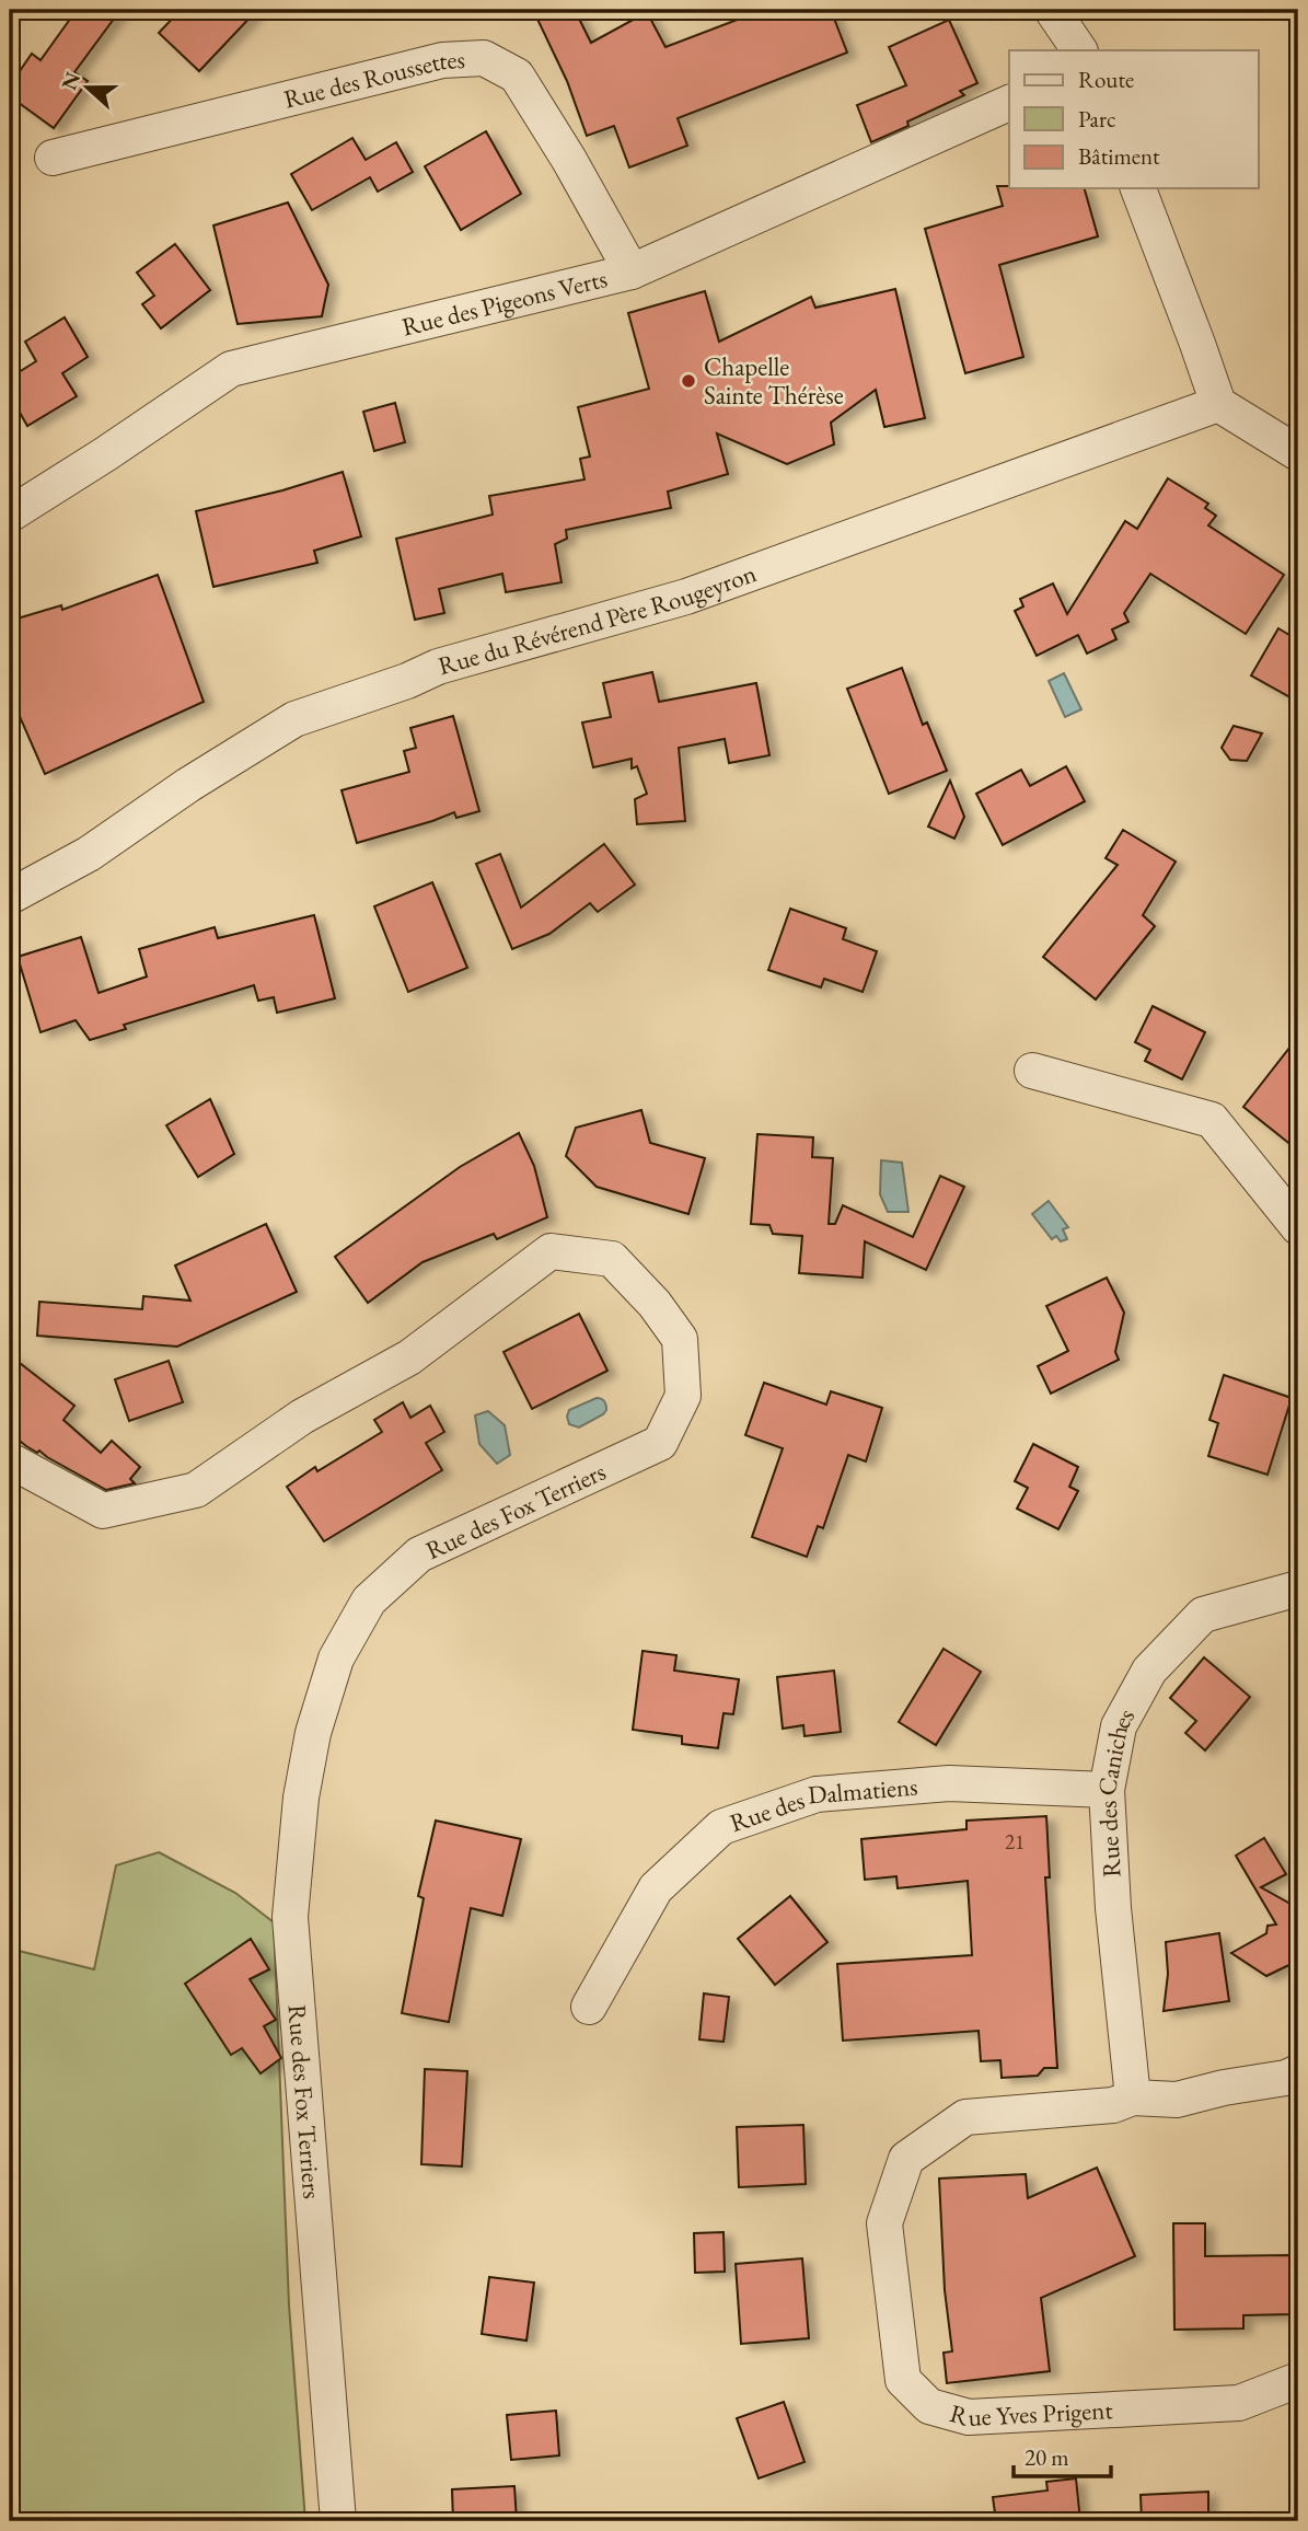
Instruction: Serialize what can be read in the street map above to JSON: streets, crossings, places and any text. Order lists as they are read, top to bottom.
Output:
{
  "streets": {
    "street": [
      "Rue des Roussettes",
      "Rue des Pigeons Verts",
      "Rue du Révérend Père Rougeyron",
      "Rue des Fox Terriers",
      "Rue des Caniches",
      "Rue des Dalmatiens",
      "Rue Yves Prigent"
    ]
  },
  "crossings": [
    ["Rue des Roussettes", "Rue des Pigeons Verts"],
    ["Rue des Caniches", "Rue des Dalmatiens"],
    ["Rue des Caniches", "Rue Yves Prigent"]
  ],
  "places": ["Chapelle Sainte Thérèse"],
  "house_numbers": ["21"],
  "legend": ["Route", "Parc", "Bâtiment"],
  "scale_bar": "20 m",
  "north": "left"
}
